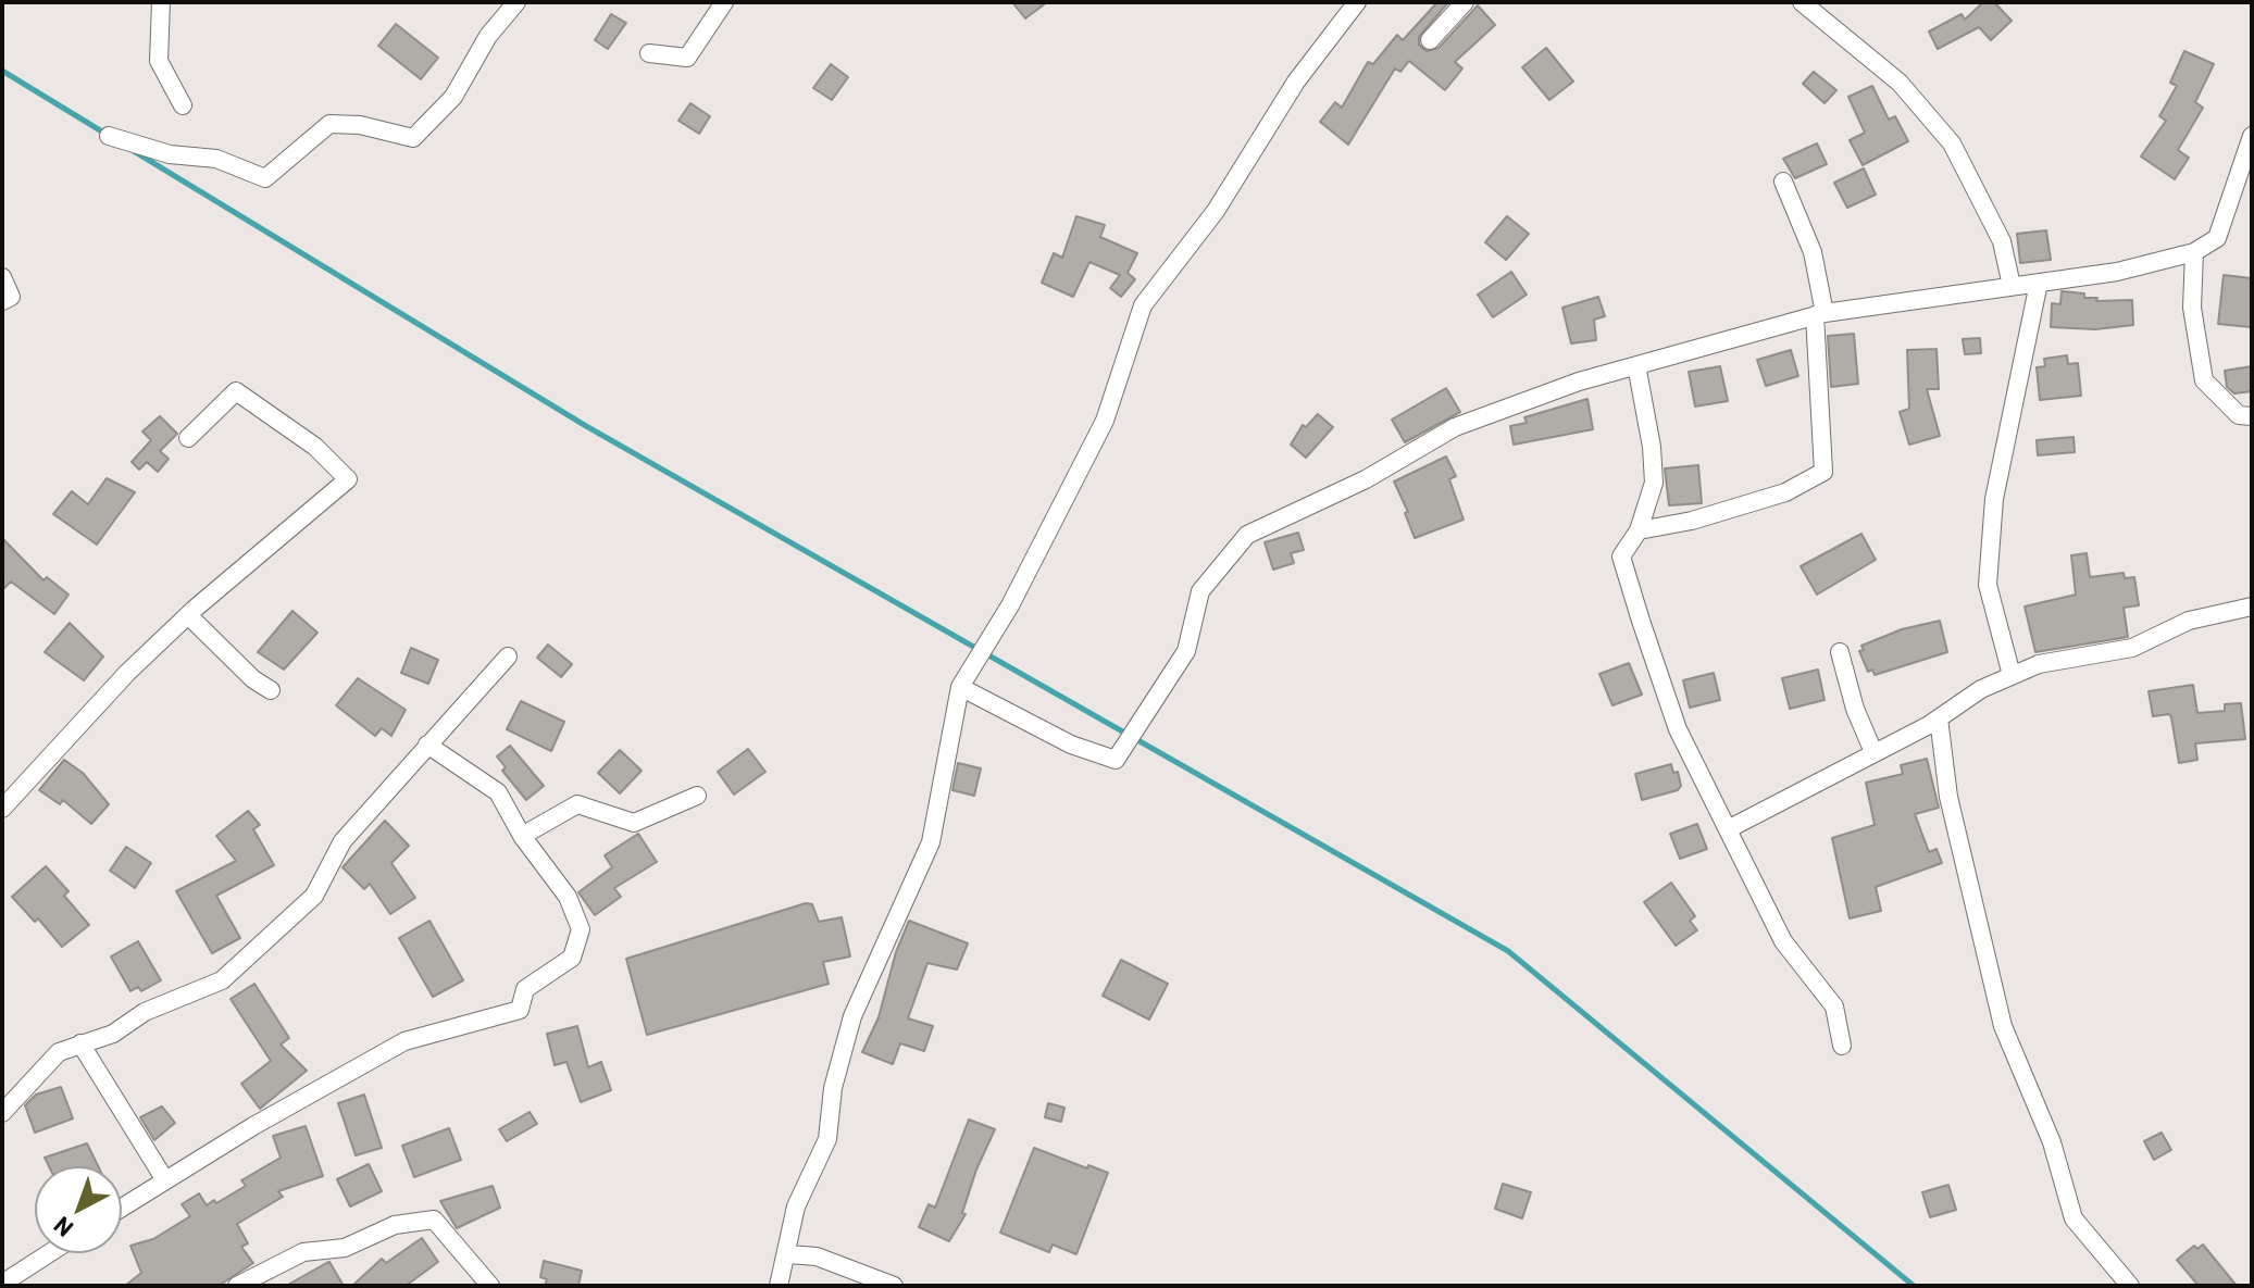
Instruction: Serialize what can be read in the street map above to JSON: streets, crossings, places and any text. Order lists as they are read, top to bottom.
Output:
{
  "north": "bottom left"
}
